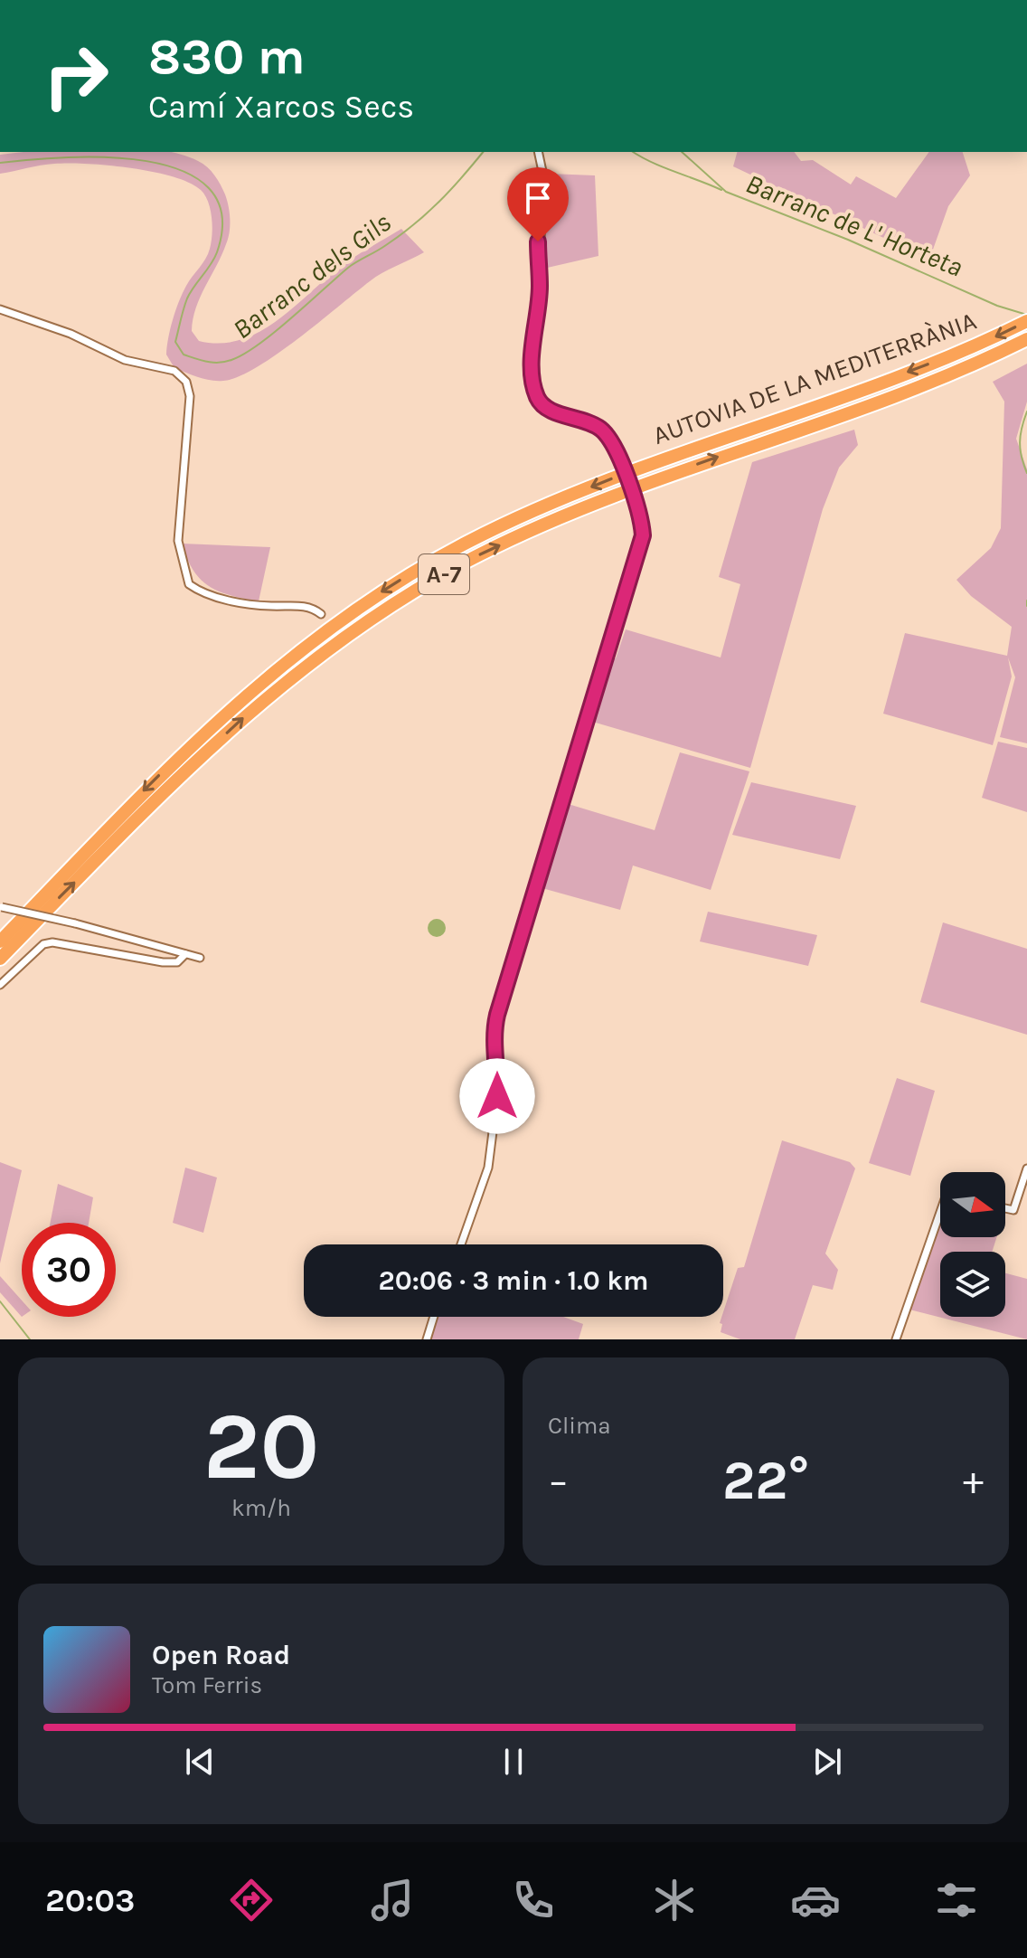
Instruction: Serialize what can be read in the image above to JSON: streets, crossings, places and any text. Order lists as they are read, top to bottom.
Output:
{
  "streets": {
    "highway": ["AUTOVIA DE LA MEDITERRÀNIA", "A-7"]
  },
  "water": ["Barranc de L' Horteta", "Barranc dels Gils"],
  "north": "right",
  "page": {
    "turn": ["830 m", "Camí Xarcos Secs"],
    "limit": "30",
    "trip": "20:06 · 3 min · 1.0 km",
    "tile": [
      ["20", "km/h"],
      "Clima"
    ],
    "heat": ["−", "22°", "+"],
    "song": ["Open Road", "Tom Ferris"],
    "tabs": "20:03"
  }
}
